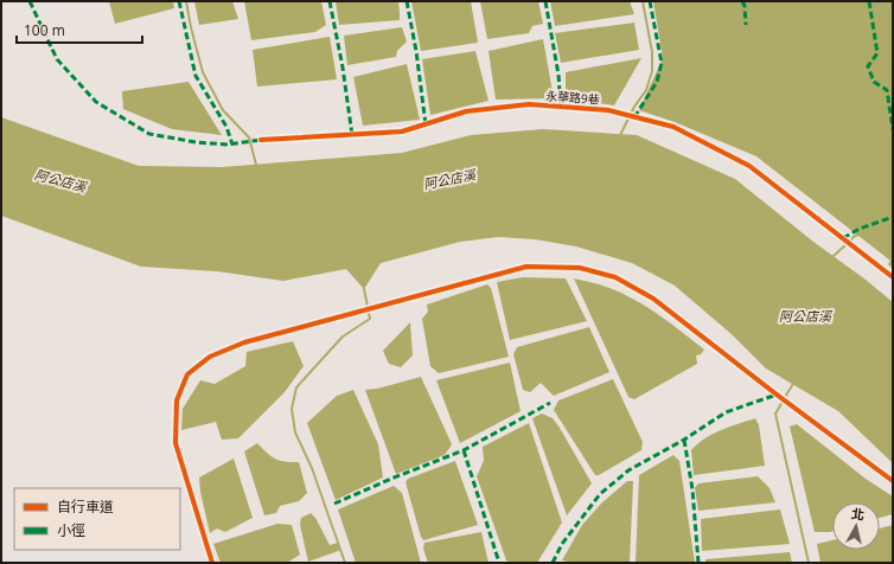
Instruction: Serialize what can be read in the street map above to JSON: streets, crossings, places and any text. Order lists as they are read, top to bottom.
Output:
{
  "streets": {
    "street": ["永華路9巷"]
  },
  "water": ["阿公店溪"],
  "legend": ["自行車道", "小徑"],
  "scale_bar": "100 m",
  "north": "top"
}
